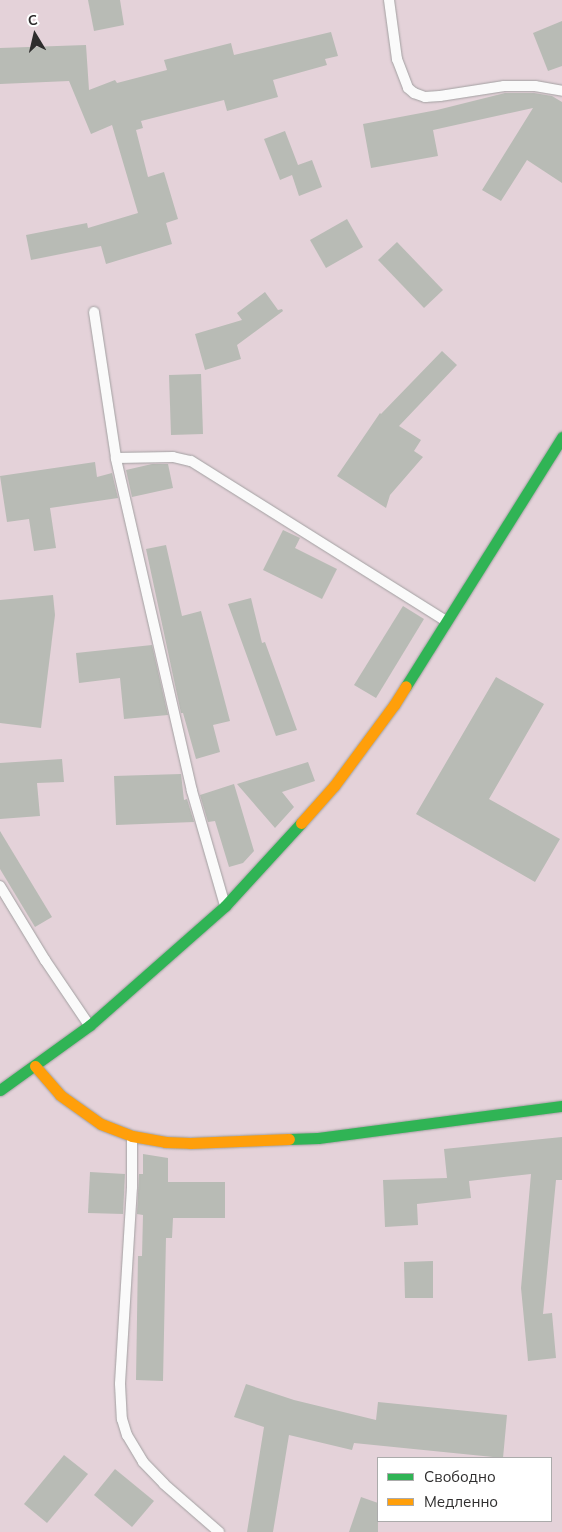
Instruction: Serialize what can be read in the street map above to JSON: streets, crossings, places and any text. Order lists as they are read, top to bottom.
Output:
{
  "legend": ["Свободно", "Медленно"],
  "north": "top"
}
